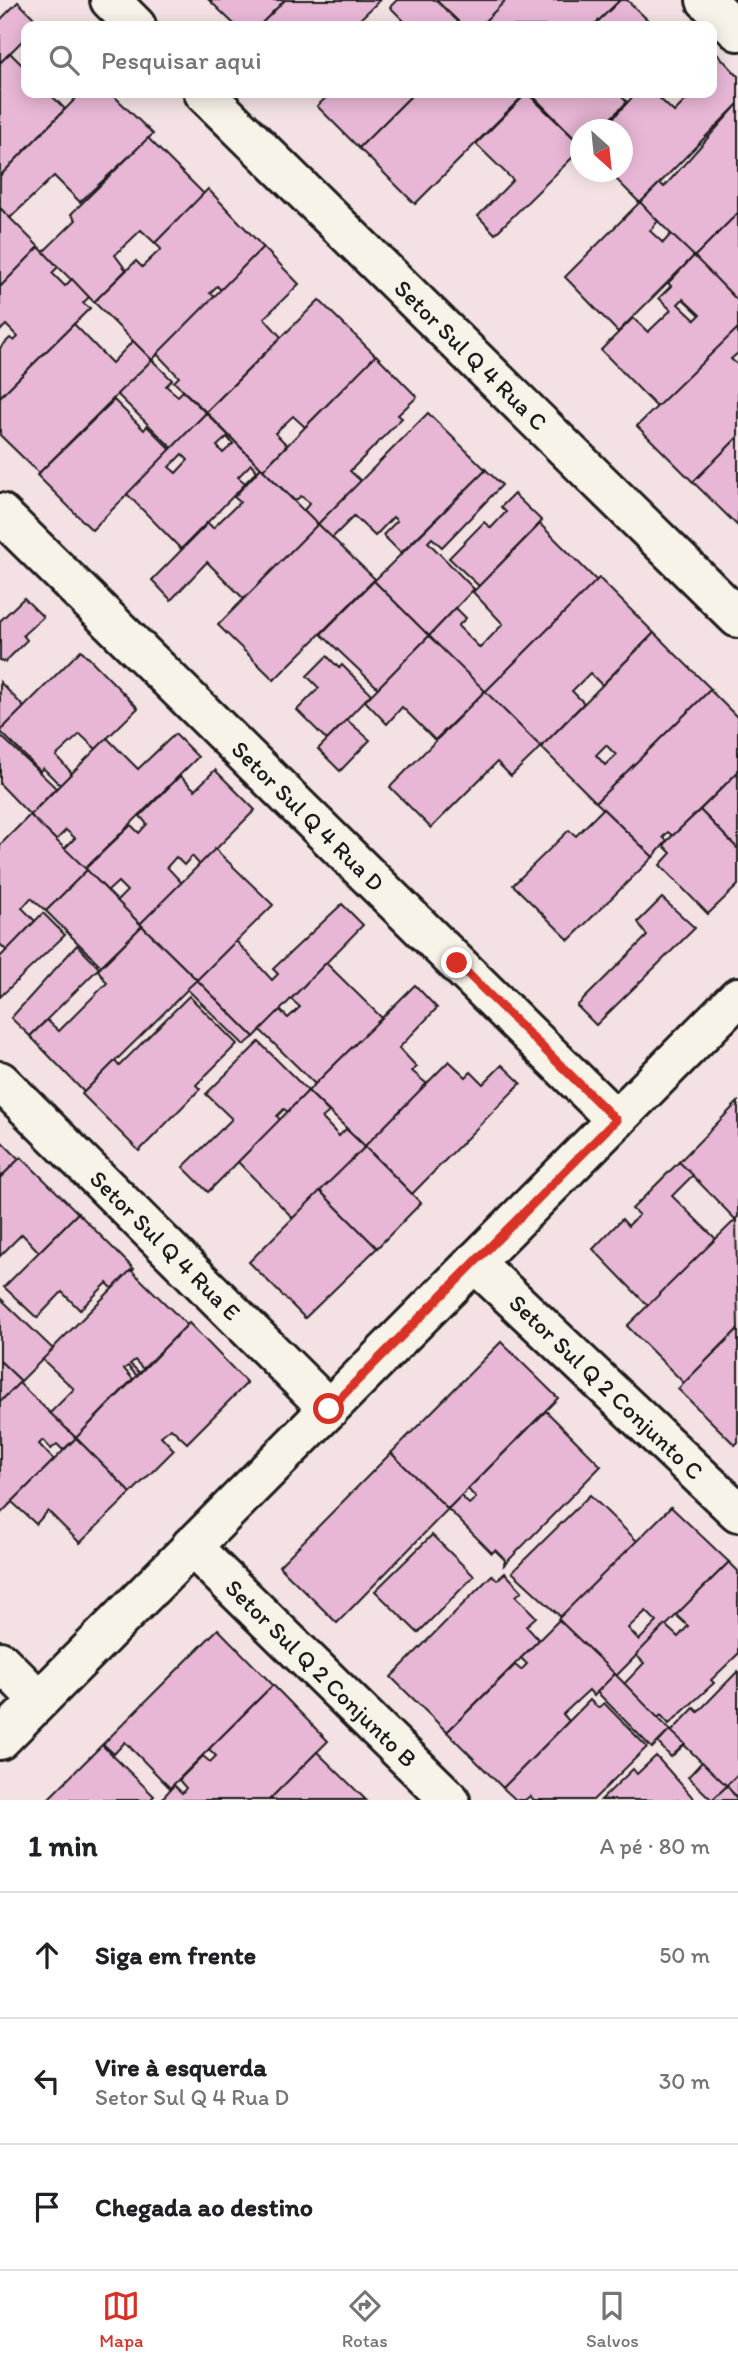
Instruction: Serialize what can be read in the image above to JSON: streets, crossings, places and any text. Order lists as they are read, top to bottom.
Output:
{
  "streets": {
    "street": [
      "Setor Sul Q 4 Rua C",
      "Setor Sul Q 4 Rua D",
      "Setor Sul Q 4 Rua E",
      "Setor Sul Q 2 Conjunto C",
      "Setor Sul Q 2 Conjunto B"
    ]
  },
  "north": "bottom right",
  "page": {
    "search": "Pesquisar aqui",
    "heading": ["1 min", "A pé · 80 m"],
    "list": [
      ["Siga em frente", "50 m"],
      ["Vire à esquerda", "Setor Sul Q 4 Rua D", "30 m"],
      "Chegada ao destino"
    ],
    "nav": ["Mapa", "Rotas", "Salvos"]
  }
}
